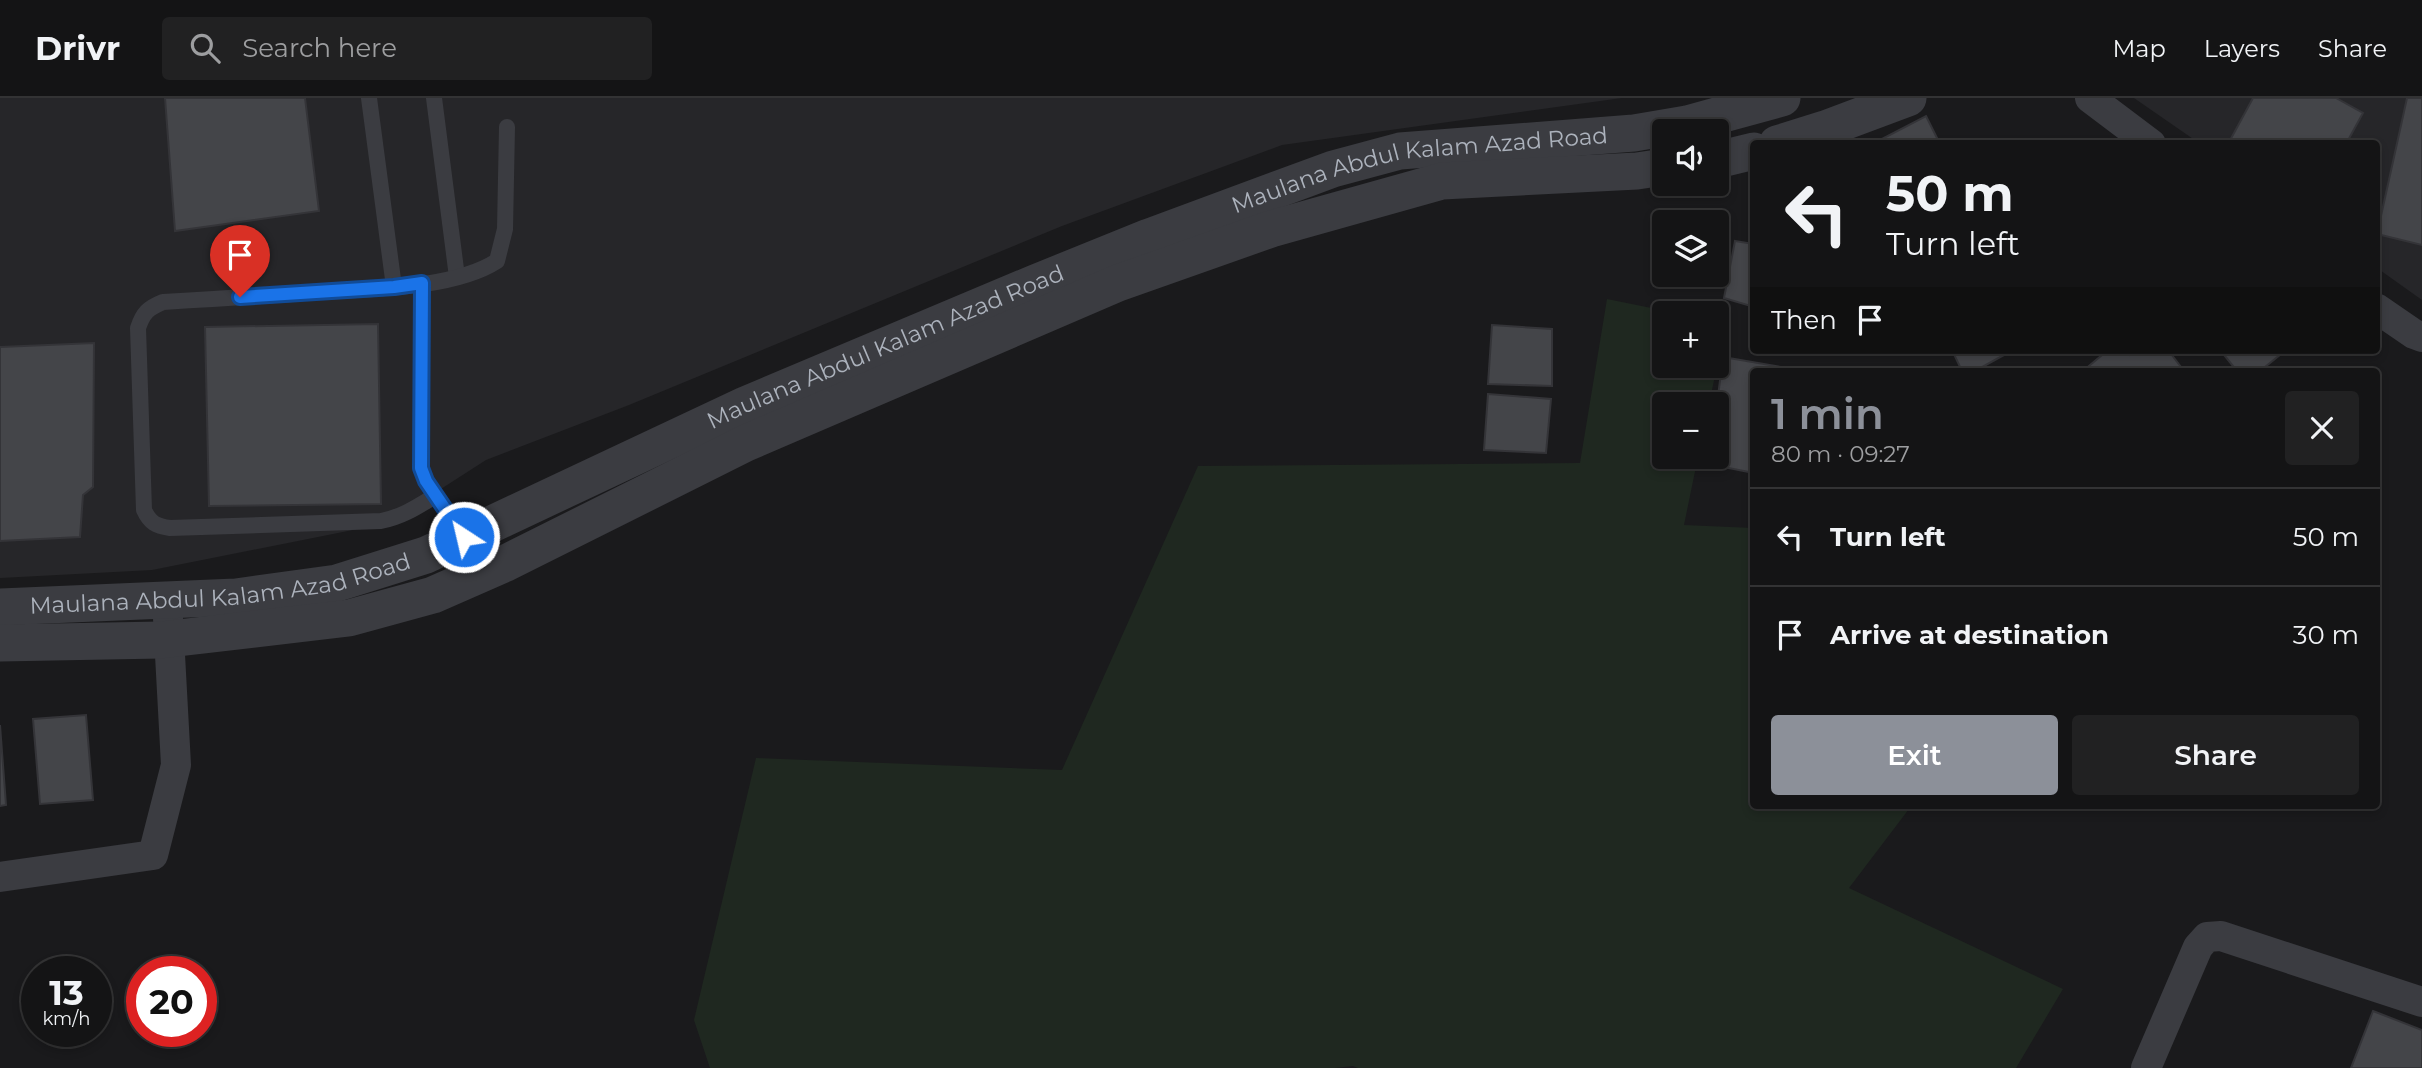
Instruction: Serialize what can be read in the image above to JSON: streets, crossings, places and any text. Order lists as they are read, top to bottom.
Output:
{
  "streets": {
    "street": ["Maulana Abdul Kalam Azad Road"]
  },
  "page": {
    "header": "Drivr",
    "search": "Search here",
    "nav": ["Map", "Layers", "Share"],
    "map_buttons": ["+", "−"],
    "turn": ["50 m", "Turn left"],
    "then": "Then",
    "heading": ["1 min", "80 m · 09:27"],
    "list": [
      {
        "name": "Turn left",
        "value": "50 m"
      },
      {
        "name": "Arrive at destination",
        "value": "30 m"
      }
    ],
    "buttons": ["Exit", "Share"],
    "speed": "13 km/h",
    "limit": "20"
  }
}
